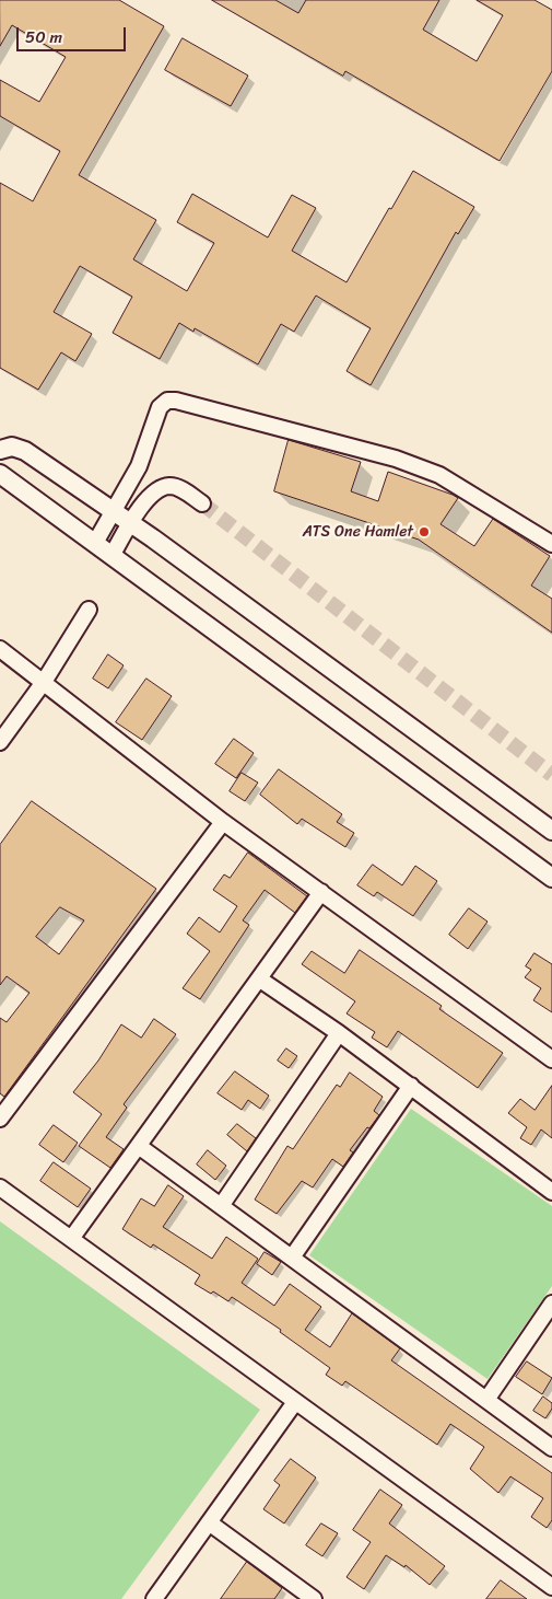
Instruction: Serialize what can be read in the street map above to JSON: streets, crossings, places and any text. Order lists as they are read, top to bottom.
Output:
{
  "places": ["ATS One Hamlet"],
  "scale_bar": "50 m"
}
